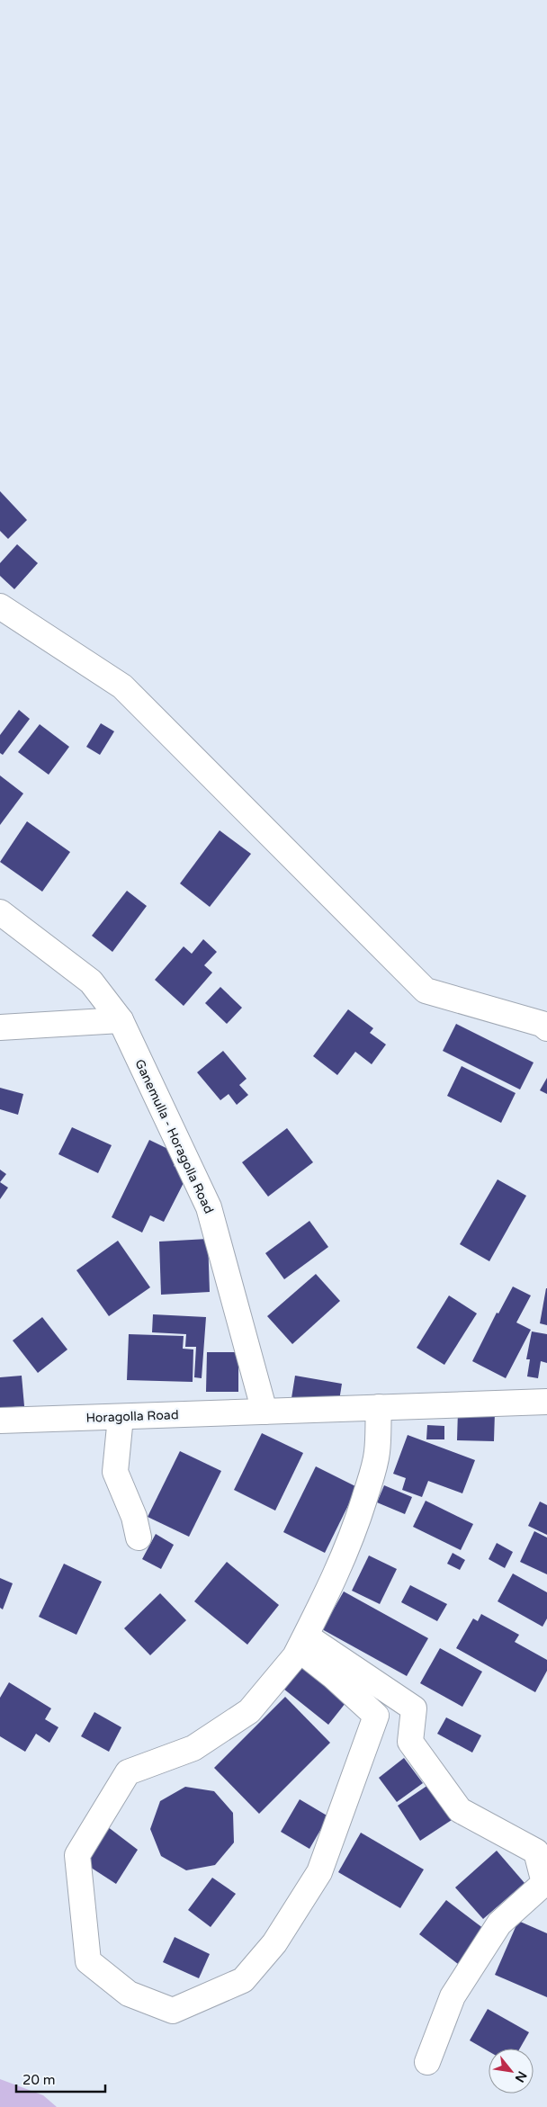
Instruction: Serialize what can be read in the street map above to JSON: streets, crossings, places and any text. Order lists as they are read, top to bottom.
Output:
{
  "streets": {
    "street": ["Ganemulla - Horagolla Road", "Horagolla Road"]
  },
  "crossings": [
    ["Ganemulla - Horagolla Road", "Horagolla Road"]
  ],
  "scale_bar": "20 m",
  "north": "bottom right"
}
